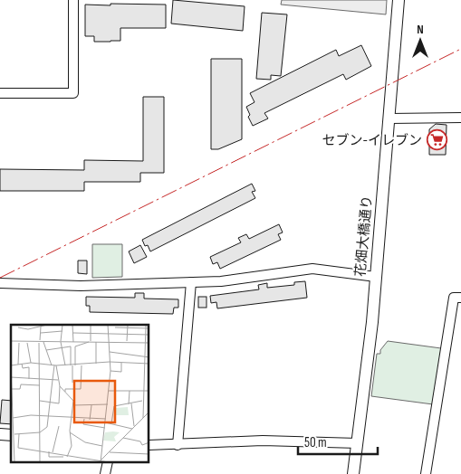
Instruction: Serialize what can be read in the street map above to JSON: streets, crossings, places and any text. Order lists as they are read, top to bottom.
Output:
{
  "streets": {
    "street": ["花畑大橋通り"]
  },
  "places": {
    "supermarket": ["セブン-イレブン"]
  },
  "scale_bar": "50 m",
  "north": "top"
}
